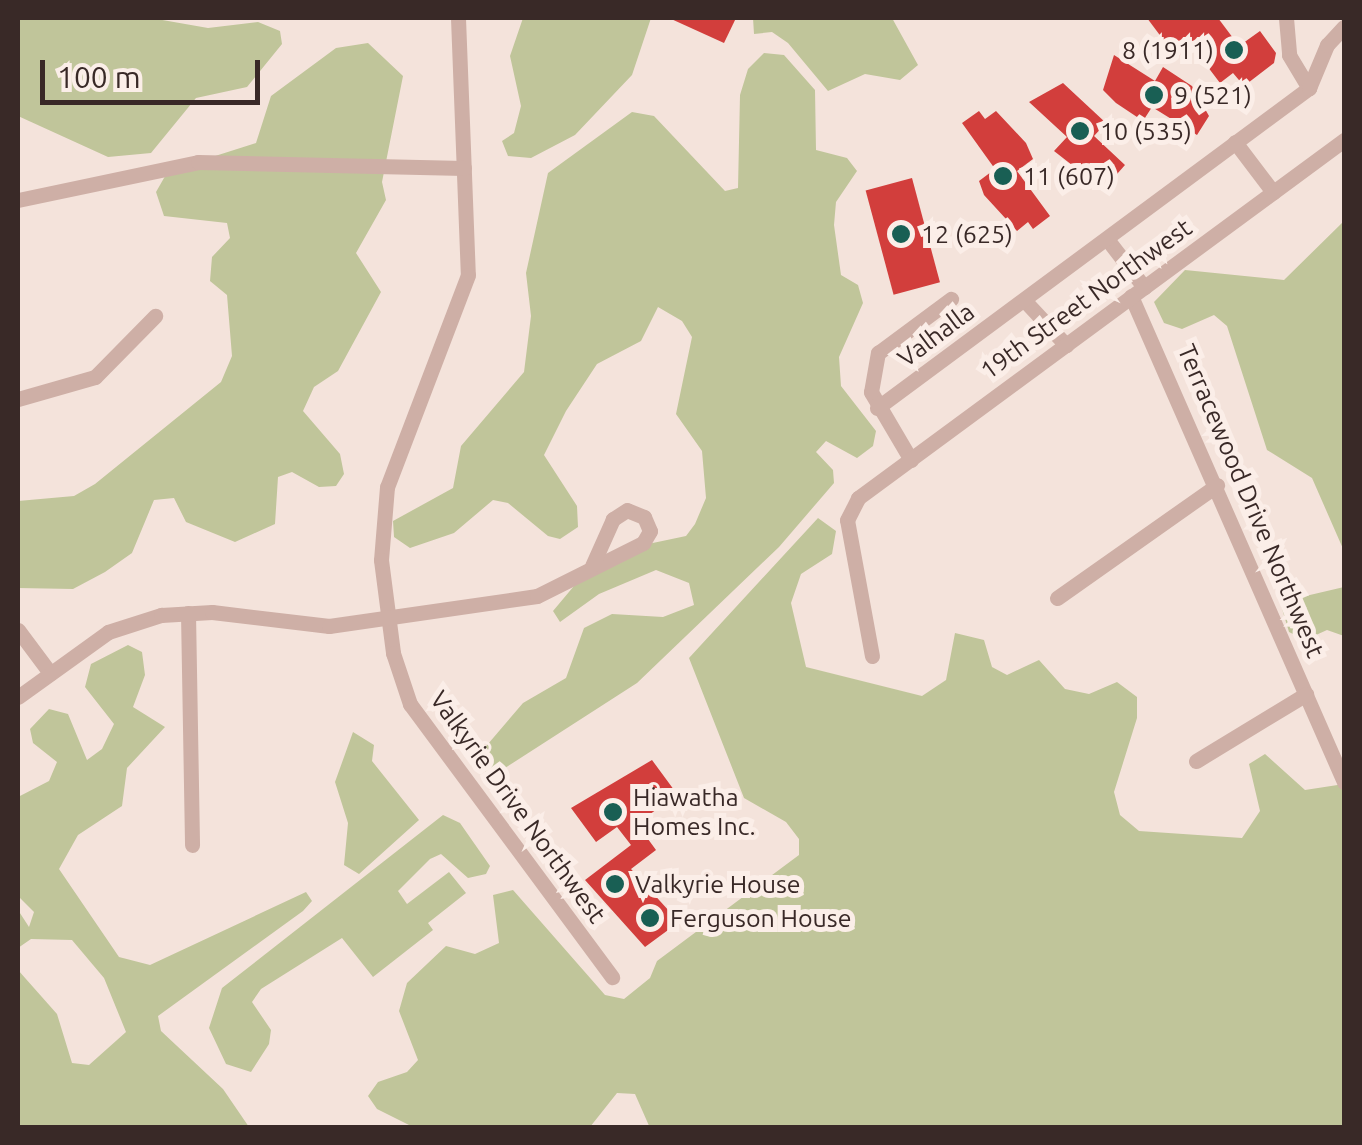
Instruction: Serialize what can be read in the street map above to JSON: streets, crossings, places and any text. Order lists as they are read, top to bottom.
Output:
{
  "streets": {
    "street": [
      "19th Street Northwest",
      "Valhalla",
      "Terracewood Drive Northwest",
      "Valkyrie Drive Northwest"
    ]
  },
  "crossings": [
    ["19th Street Northwest", "Terracewood Drive Northwest"]
  ],
  "places": [
    "8 (1911)",
    "9 (521)",
    "10 (535)",
    "11 (607)",
    "12 (625)",
    "Hiawatha Homes Inc.",
    "Valkyrie House",
    "Ferguson House"
  ],
  "scale_bar": "100 m"
}
